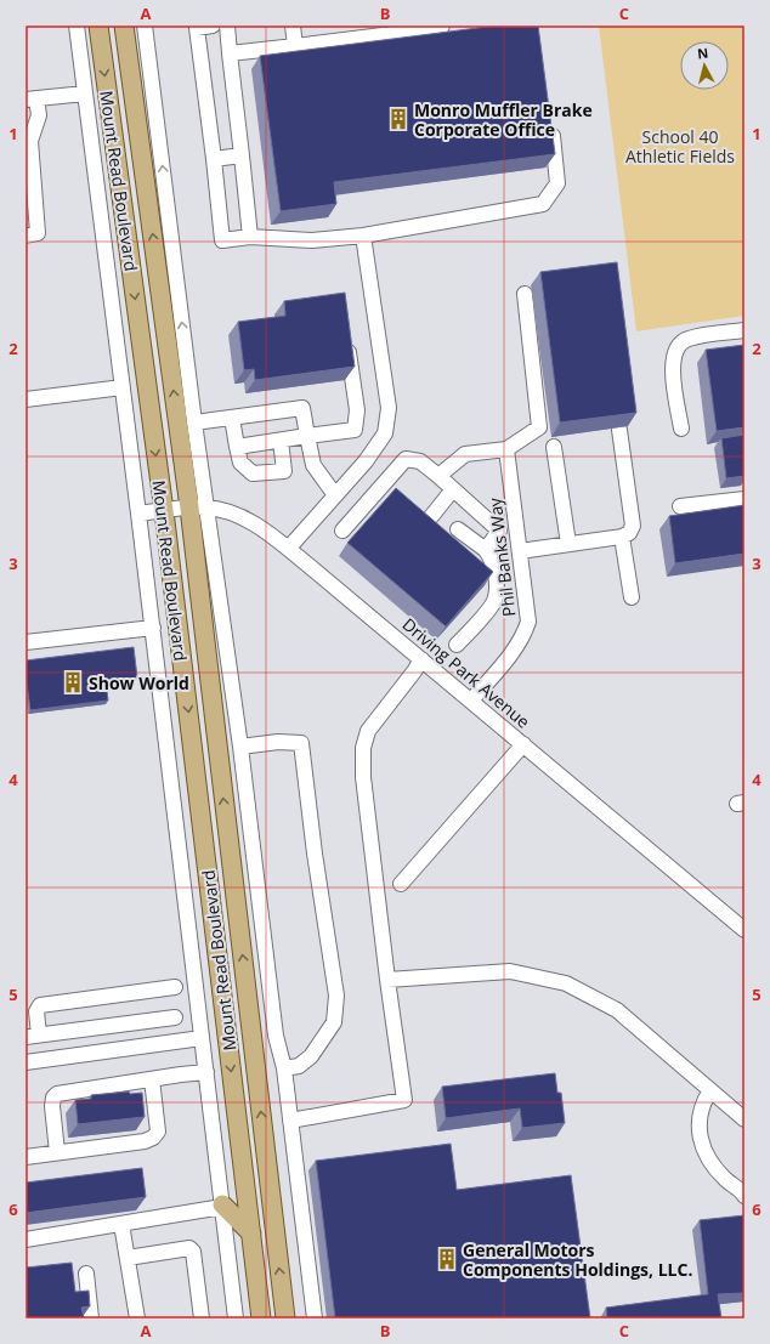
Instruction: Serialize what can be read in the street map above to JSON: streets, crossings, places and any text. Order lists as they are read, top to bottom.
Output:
{
  "streets": {
    "main road": ["Mount Read Boulevard"],
    "street": ["Phil Banks Way", "Driving Park Avenue"]
  },
  "crossings": [
    ["Mount Read Boulevard", "Driving Park Avenue"],
    ["Phil Banks Way", "Driving Park Avenue"]
  ],
  "parks": ["School 40 Athletic Fields"],
  "places": {
    "building": ["Monro Muffler Brake Corporate Office", "Show World", "General Motors Components Holdings, LLC."]
  },
  "north": "top",
  "grid": {
    "columns": ["A", "B", "C"],
    "rows": [
      "1",
      "2",
      "3",
      "4",
      "5",
      "6"
    ]
  }
}
